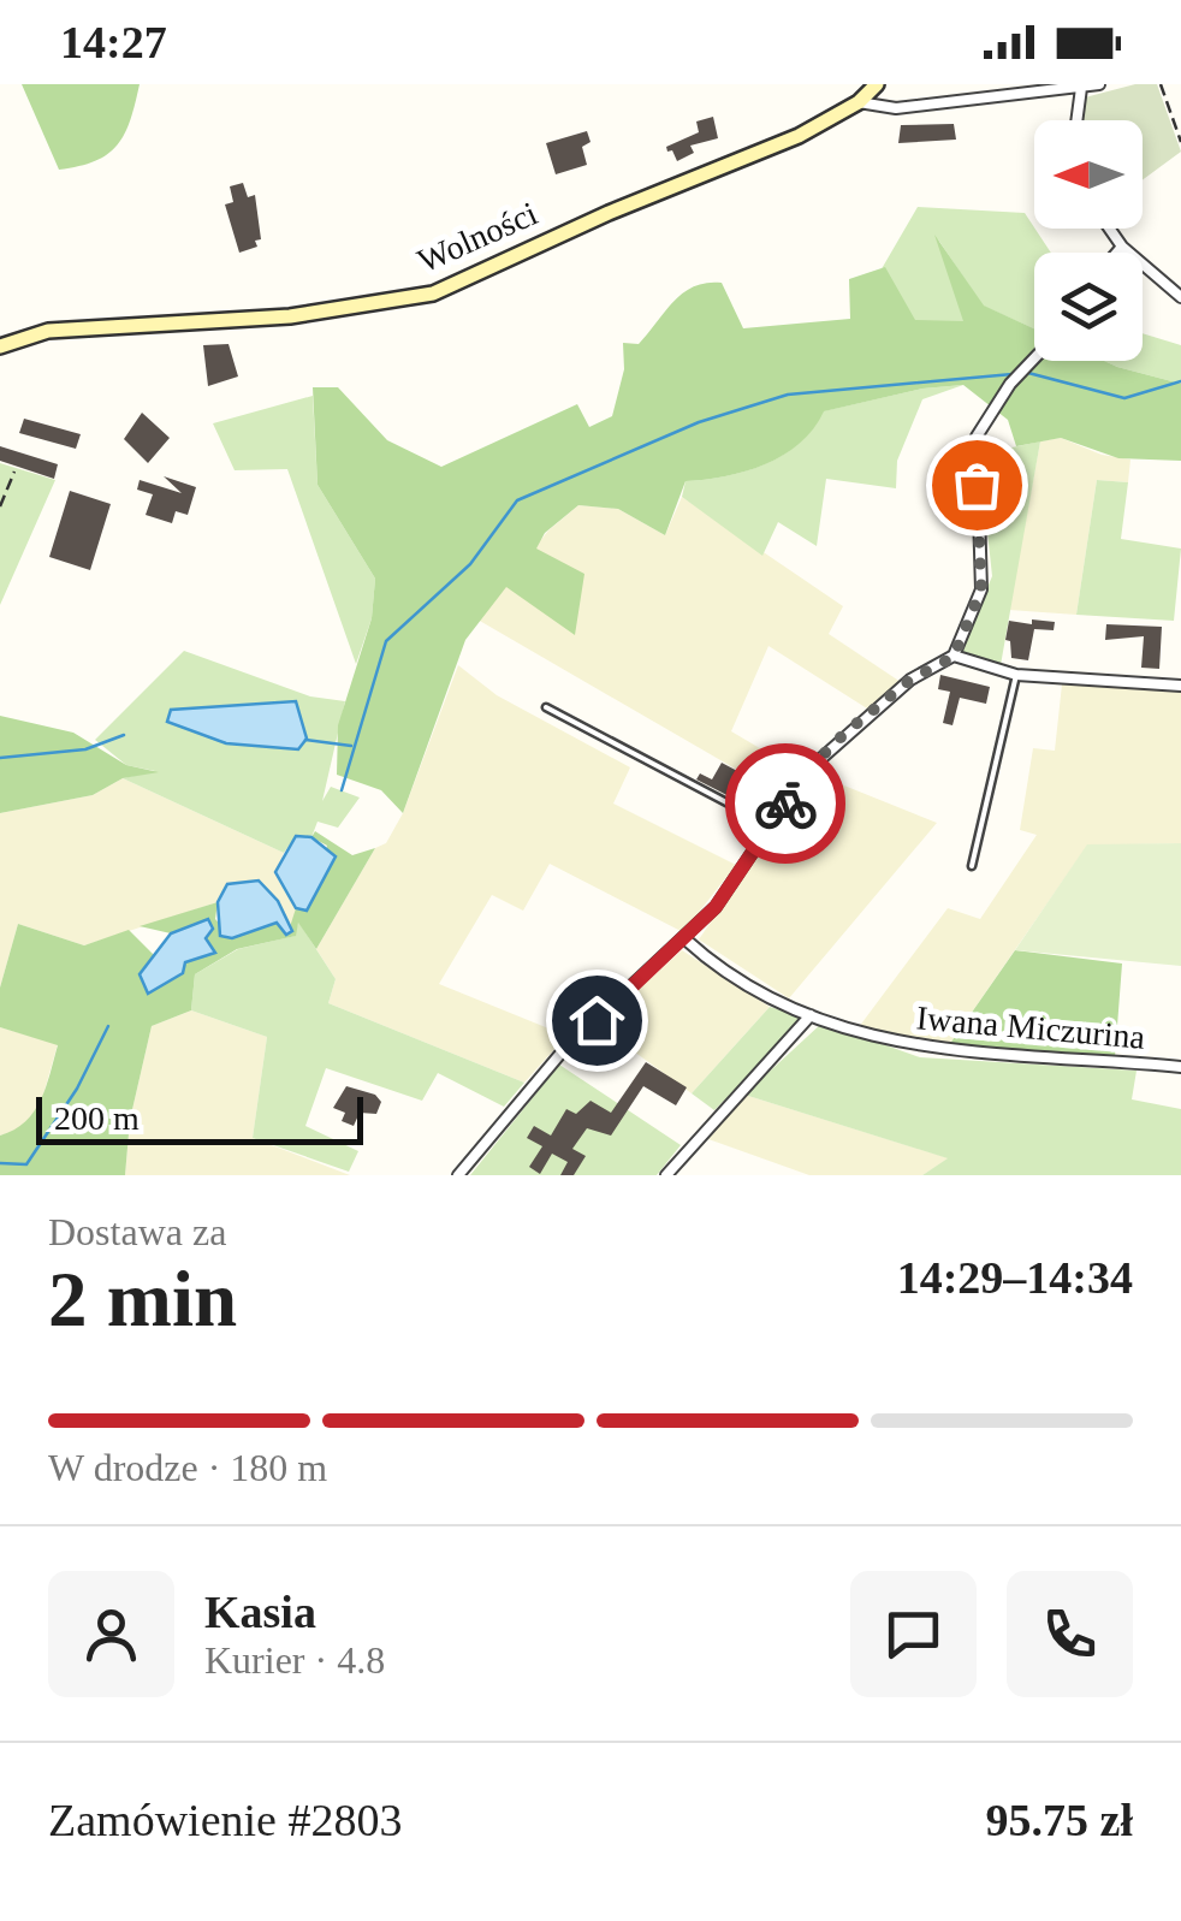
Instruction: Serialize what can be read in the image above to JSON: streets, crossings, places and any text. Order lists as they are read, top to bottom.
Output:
{
  "streets": {
    "street": ["Wolności", "Iwana Miczurina"]
  },
  "scale_bar": "200 m",
  "north": "left",
  "page": {
    "status": "14:27",
    "scale": "200 m",
    "heading": ["2 min", "Dostawa za", "14:29–14:34"],
    "panel": [
      "Kasia",
      "Kurier · 4.8",
      "Zamówienie #2803",
      "95.75 zł"
    ],
    "bar": "W drodze · 180 m"
  }
}
